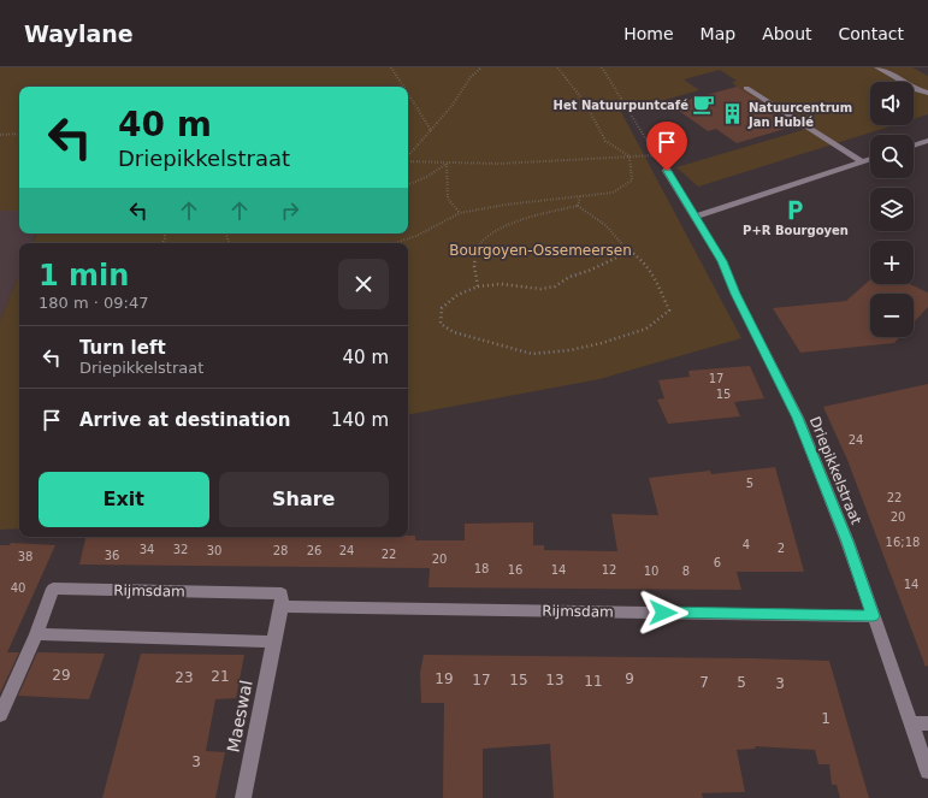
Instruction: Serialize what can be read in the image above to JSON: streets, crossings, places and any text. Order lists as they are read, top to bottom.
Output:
{
  "streets": {
    "street": ["Driepikkelstraat", "Rijmsdam", "Maeswal"]
  },
  "crossings": [
    ["Driepikkelstraat", "Rijmsdam"]
  ],
  "parks": ["Bourgoyen-Ossemeersen"],
  "places": {
    "cafe": ["Het Natuurpuntcafé"],
    "building": ["Natuurcentrum Jan Hublé"],
    "parking": ["P+R Bourgoyen"]
  },
  "house_numbers": [
    "17",
    "15",
    "24",
    "5",
    "22",
    "20",
    "16;18",
    "4",
    "2",
    "34",
    "32",
    "30",
    "28",
    "26",
    "24",
    "22",
    "36",
    "38",
    "20",
    "6",
    "18",
    "16",
    "14",
    "12",
    "10",
    "8",
    "14",
    "40",
    "29",
    "21",
    "23",
    "19",
    "9",
    "17",
    "15",
    "13",
    "11",
    "7",
    "5",
    "3",
    "1",
    "3"
  ],
  "page": {
    "header": "Waylane",
    "nav": [
      "Home",
      "Map",
      "About",
      "Contact"
    ],
    "map_buttons": ["+", "−"],
    "turn": ["40 m", "Driepikkelstraat"],
    "heading": ["1 min", "180 m · 09:47"],
    "list": [
      {
        "name": "Turn left",
        "note": "Driepikkelstraat",
        "value": "40 m"
      },
      {
        "name": "Arrive at destination",
        "value": "140 m"
      }
    ],
    "buttons": ["Exit", "Share"]
  }
}
